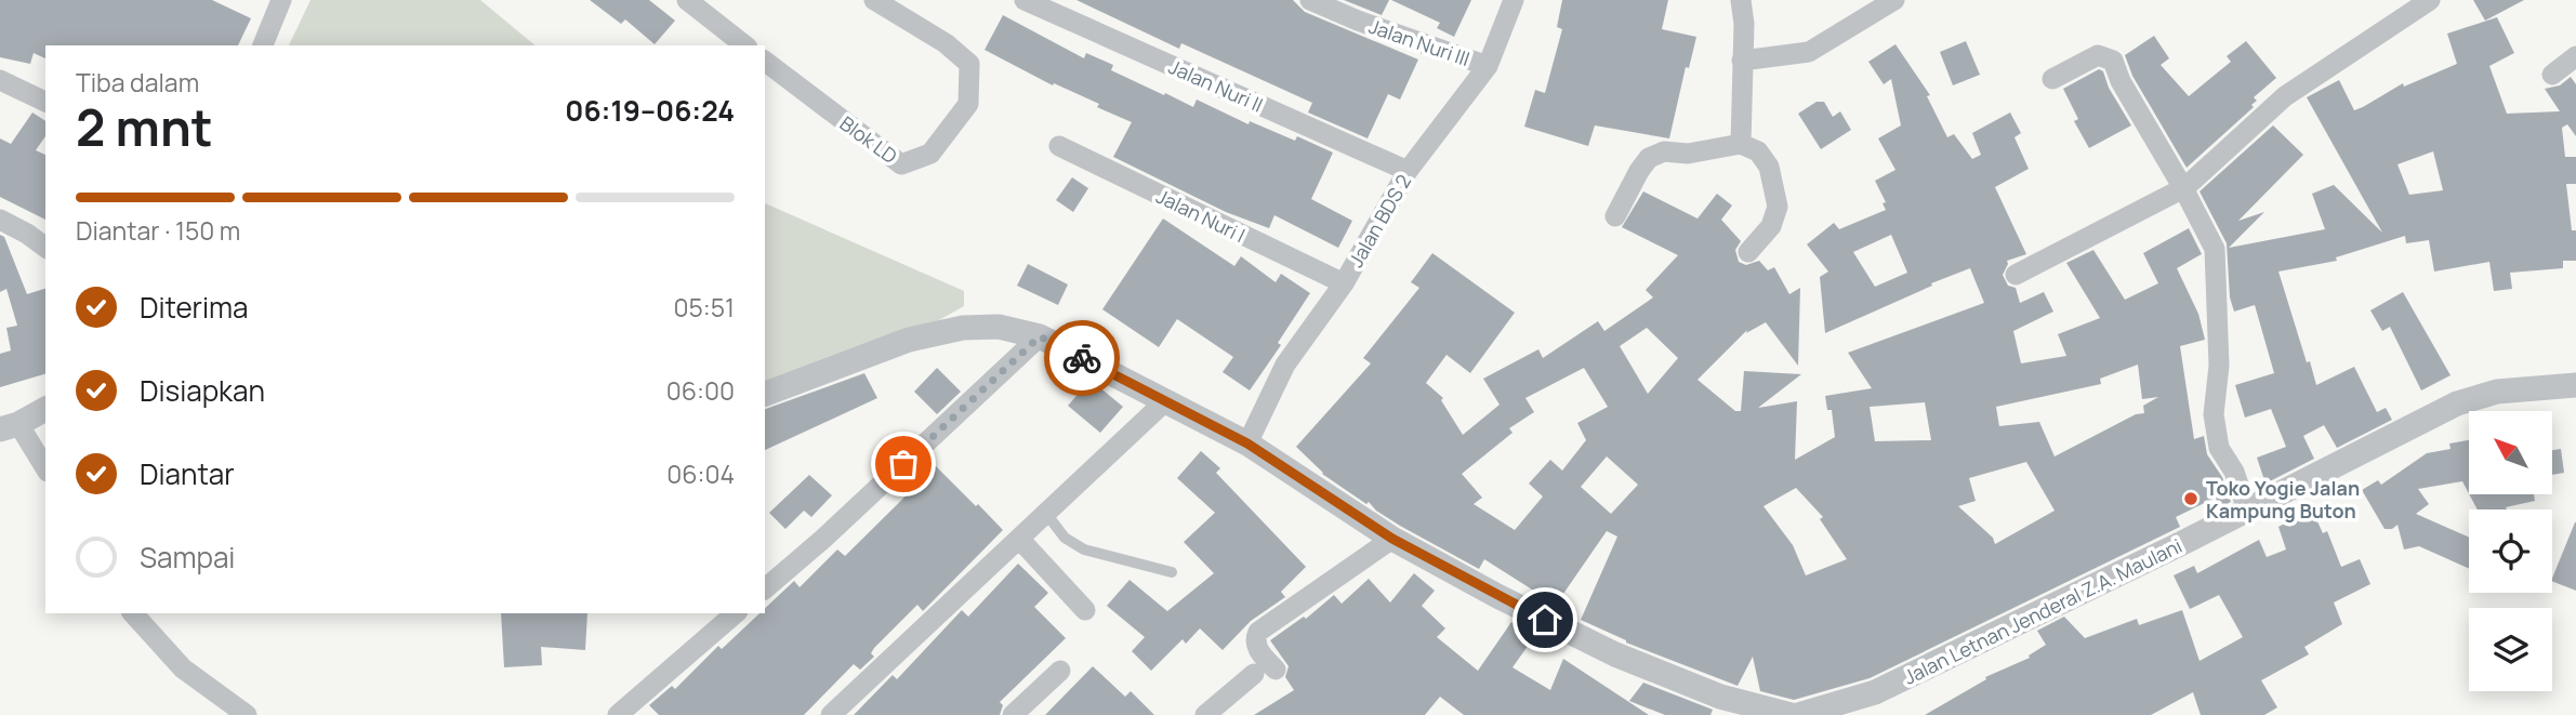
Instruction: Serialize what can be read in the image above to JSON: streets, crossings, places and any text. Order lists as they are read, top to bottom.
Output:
{
  "streets": {
    "street": [
      "Jalan Nuri III",
      "Jalan Nuri II",
      "Blok LD",
      "Jalan Nuri I",
      "Jalan BDS 2",
      "Jalan Letnan Jenderal Z.A. Maulani"
    ]
  },
  "crossings": [
    ["Jalan Nuri III", "Jalan BDS 2"],
    ["Jalan Nuri II", "Jalan BDS 2"],
    ["Jalan Nuri I", "Jalan BDS 2"]
  ],
  "places": ["Toko Yogie Jalan Kampung Buton"],
  "north": "top left",
  "page": {
    "heading": ["2 mnt", "Tiba dalam", "06:19–06:24"],
    "bar": "Diantar · 150 m",
    "list": [
      ["Diterima", "05:51"],
      ["Disiapkan", "06:00"],
      ["Diantar", "06:04"],
      "Sampai"
    ]
  }
}
